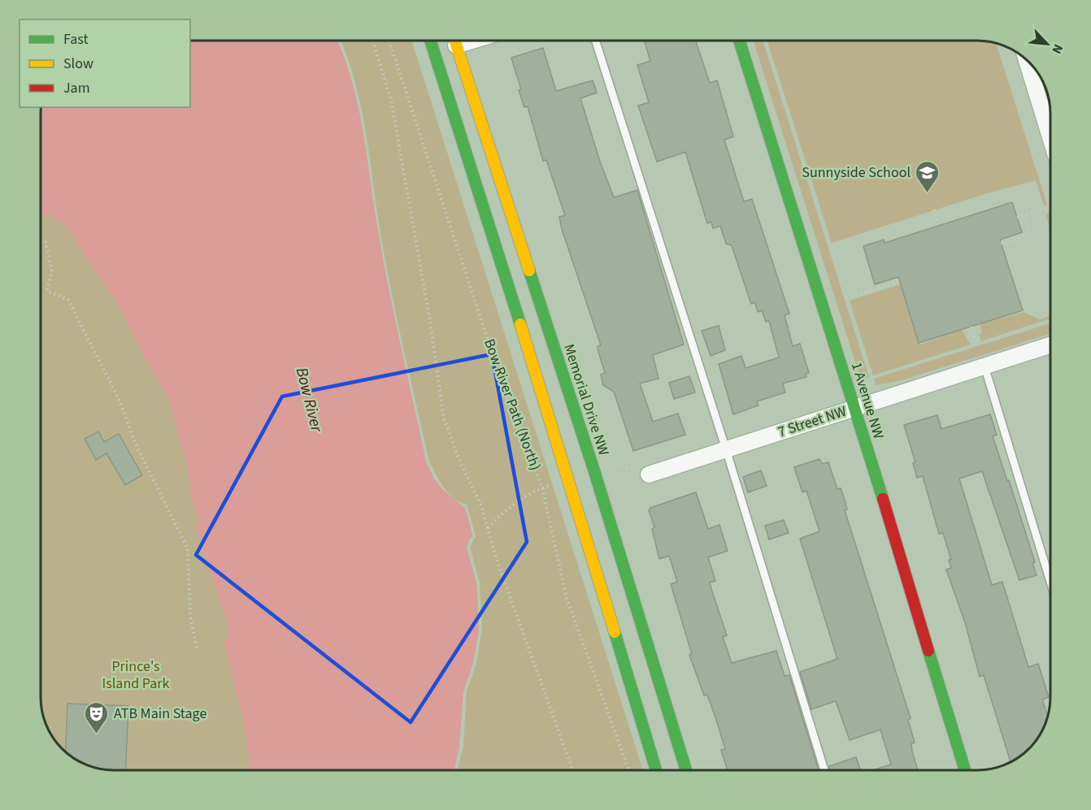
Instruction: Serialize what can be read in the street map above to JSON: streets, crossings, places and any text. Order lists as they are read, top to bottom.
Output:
{
  "streets": {
    "main road": ["Memorial Drive NW", "1 Avenue NW"],
    "street": ["7 Street NW"],
    "path": ["Bow River Path (North)"]
  },
  "crossings": [
    ["1 Avenue NW", "7 Street NW"]
  ],
  "water": ["Bow River"],
  "parks": ["Prince's Island Park"],
  "places": {
    "school or university": ["Sunnyside School"],
    "theatre": ["ATB Main Stage"]
  },
  "legend": ["Fast", "Slow", "Jam"],
  "north": "bottom right"
}
